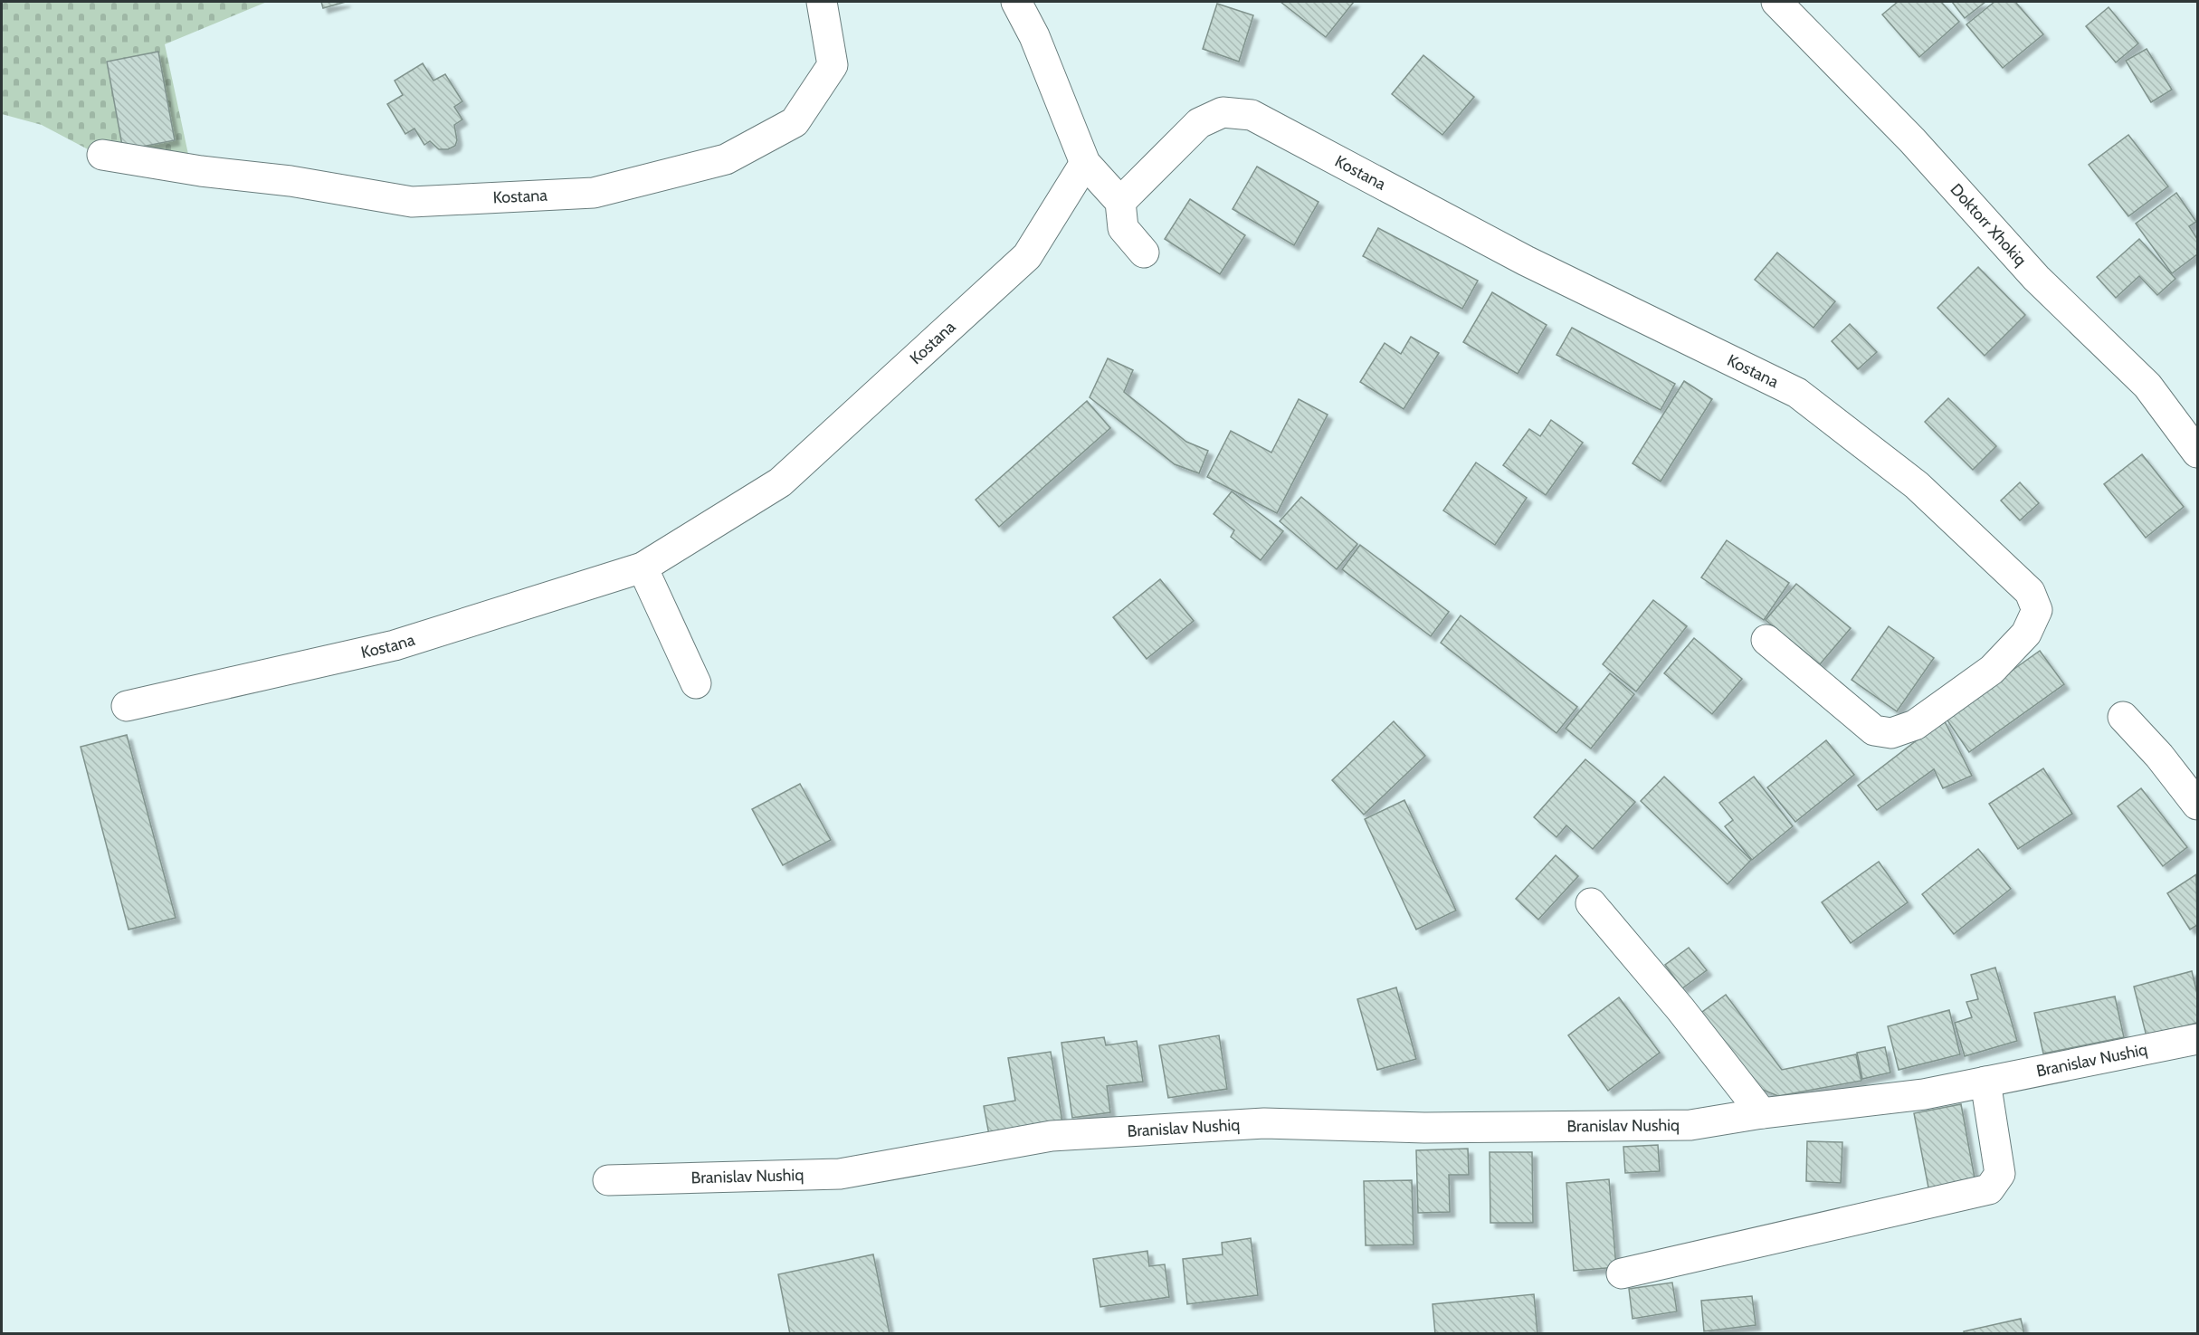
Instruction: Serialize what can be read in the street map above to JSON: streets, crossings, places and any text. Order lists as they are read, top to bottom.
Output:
{
  "streets": {
    "street": ["Kostana", "Doktorr Xhokiq", "Branislav Nushiq"]
  }
}
